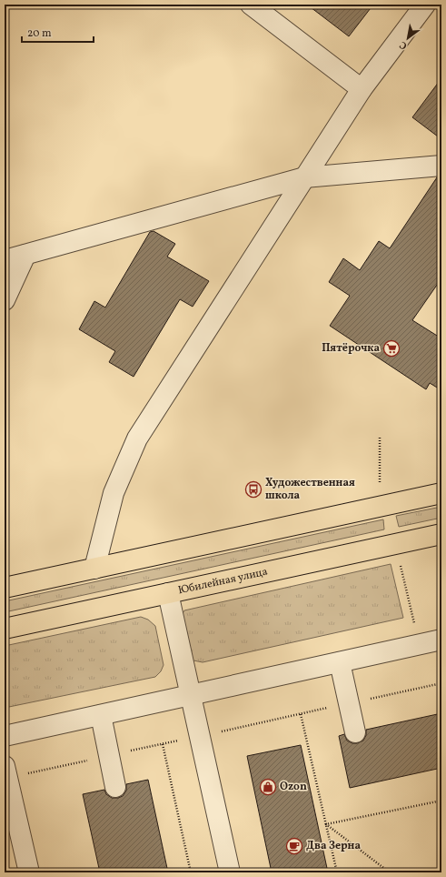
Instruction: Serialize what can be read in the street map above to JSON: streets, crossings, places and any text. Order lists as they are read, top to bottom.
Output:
{
  "streets": {
    "main road": ["Юбилейная улица"]
  },
  "places": {
    "supermarket": ["Пятёрочка"],
    "bus stop": ["Художественная школа"],
    "shop": ["Ozon"],
    "cafe": ["Два Зерна"]
  },
  "scale_bar": "20 m",
  "north": "bottom left"
}
